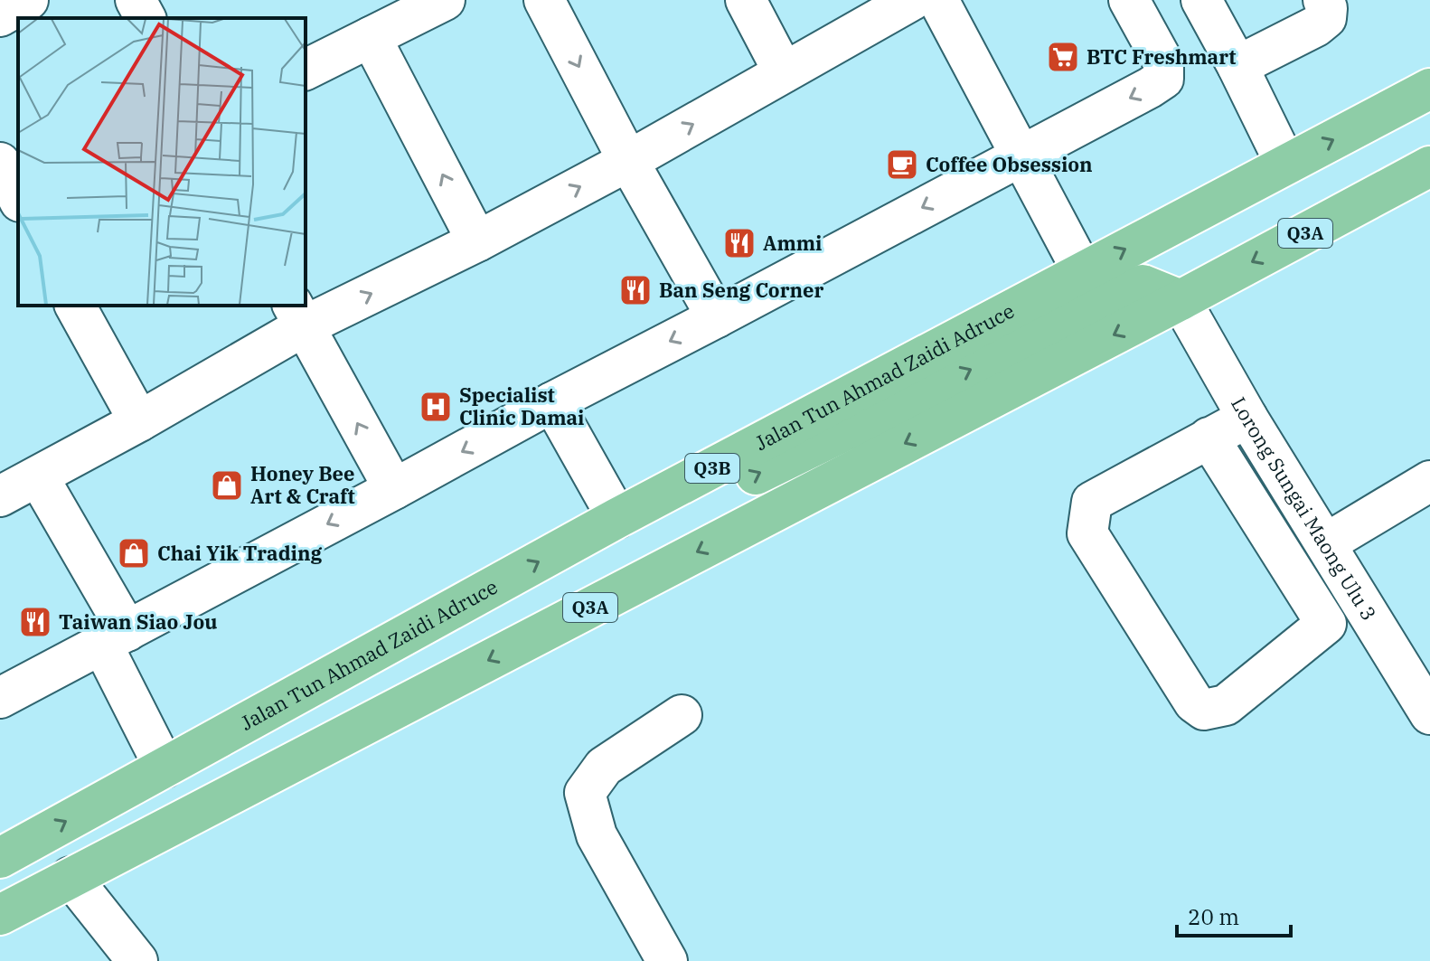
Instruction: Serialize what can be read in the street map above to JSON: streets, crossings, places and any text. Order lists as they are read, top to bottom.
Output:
{
  "streets": {
    "main road": ["Q3A", "Jalan Tun Ahmad Zaidi Adruce", "Q3B"],
    "street": ["Lorong Sungai Maong Ulu 3"]
  },
  "crossings": [
    ["Q3A", "Lorong Sungai Maong Ulu 3"]
  ],
  "places": {
    "supermarket": ["BTC Freshmart"],
    "cafe": ["Coffee Obsession"],
    "restaurant": ["Ammi", "Ban Seng Corner", "Taiwan Siao Jou"],
    "hospital": ["Specialist Clinic Damai"],
    "shop": ["Honey Bee Art & Craft", "Chai Yik Trading"]
  },
  "scale_bar": "20 m"
}
